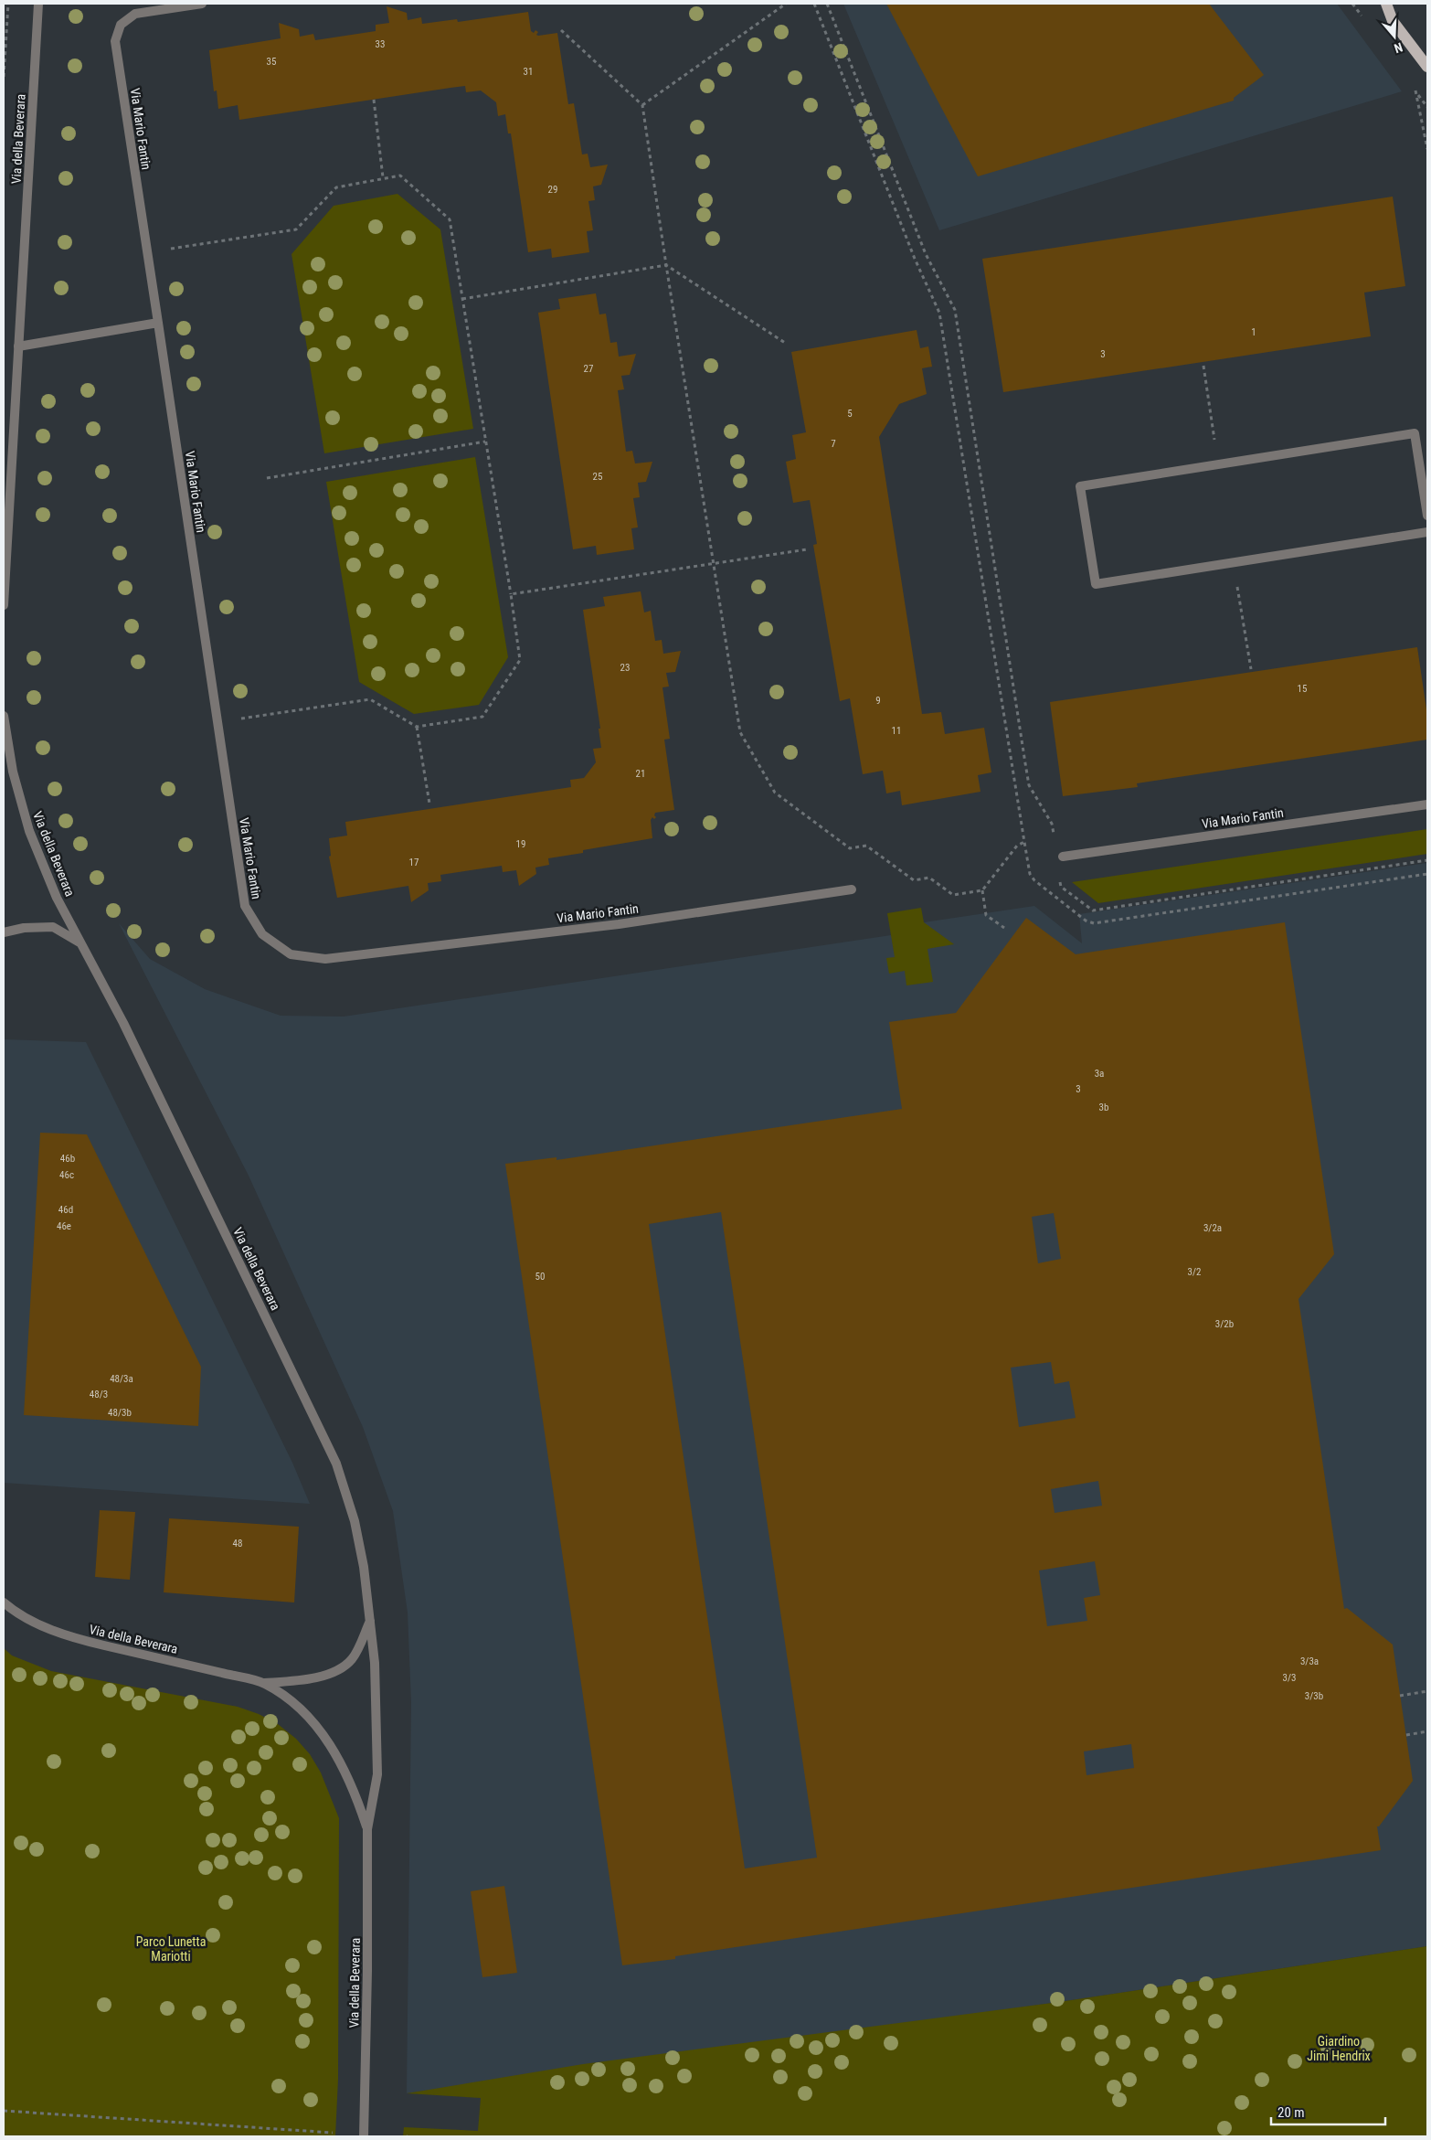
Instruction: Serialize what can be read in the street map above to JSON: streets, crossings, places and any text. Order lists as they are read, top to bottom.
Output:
{
  "streets": {
    "street": ["Via Mario Fantin", "Via della Beverara"]
  },
  "parks": ["Parco Lunetta Mariotti", "Giardino Jimi Hendrix"],
  "house_numbers": [
    "33",
    "35",
    "31",
    "29",
    "1",
    "3",
    "27",
    "5",
    "7",
    "25",
    "23",
    "15",
    "9",
    "11",
    "21",
    "19",
    "17",
    "3a",
    "3",
    "3b",
    "46b",
    "46c",
    "46d",
    "46e",
    "3/2a",
    "3/2",
    "50",
    "3/2b",
    "48/3a",
    "48/3",
    "48/3b",
    "48",
    "3/3a",
    "3/3",
    "3/3b"
  ],
  "scale_bar": "20 m",
  "north": "bottom"
}
